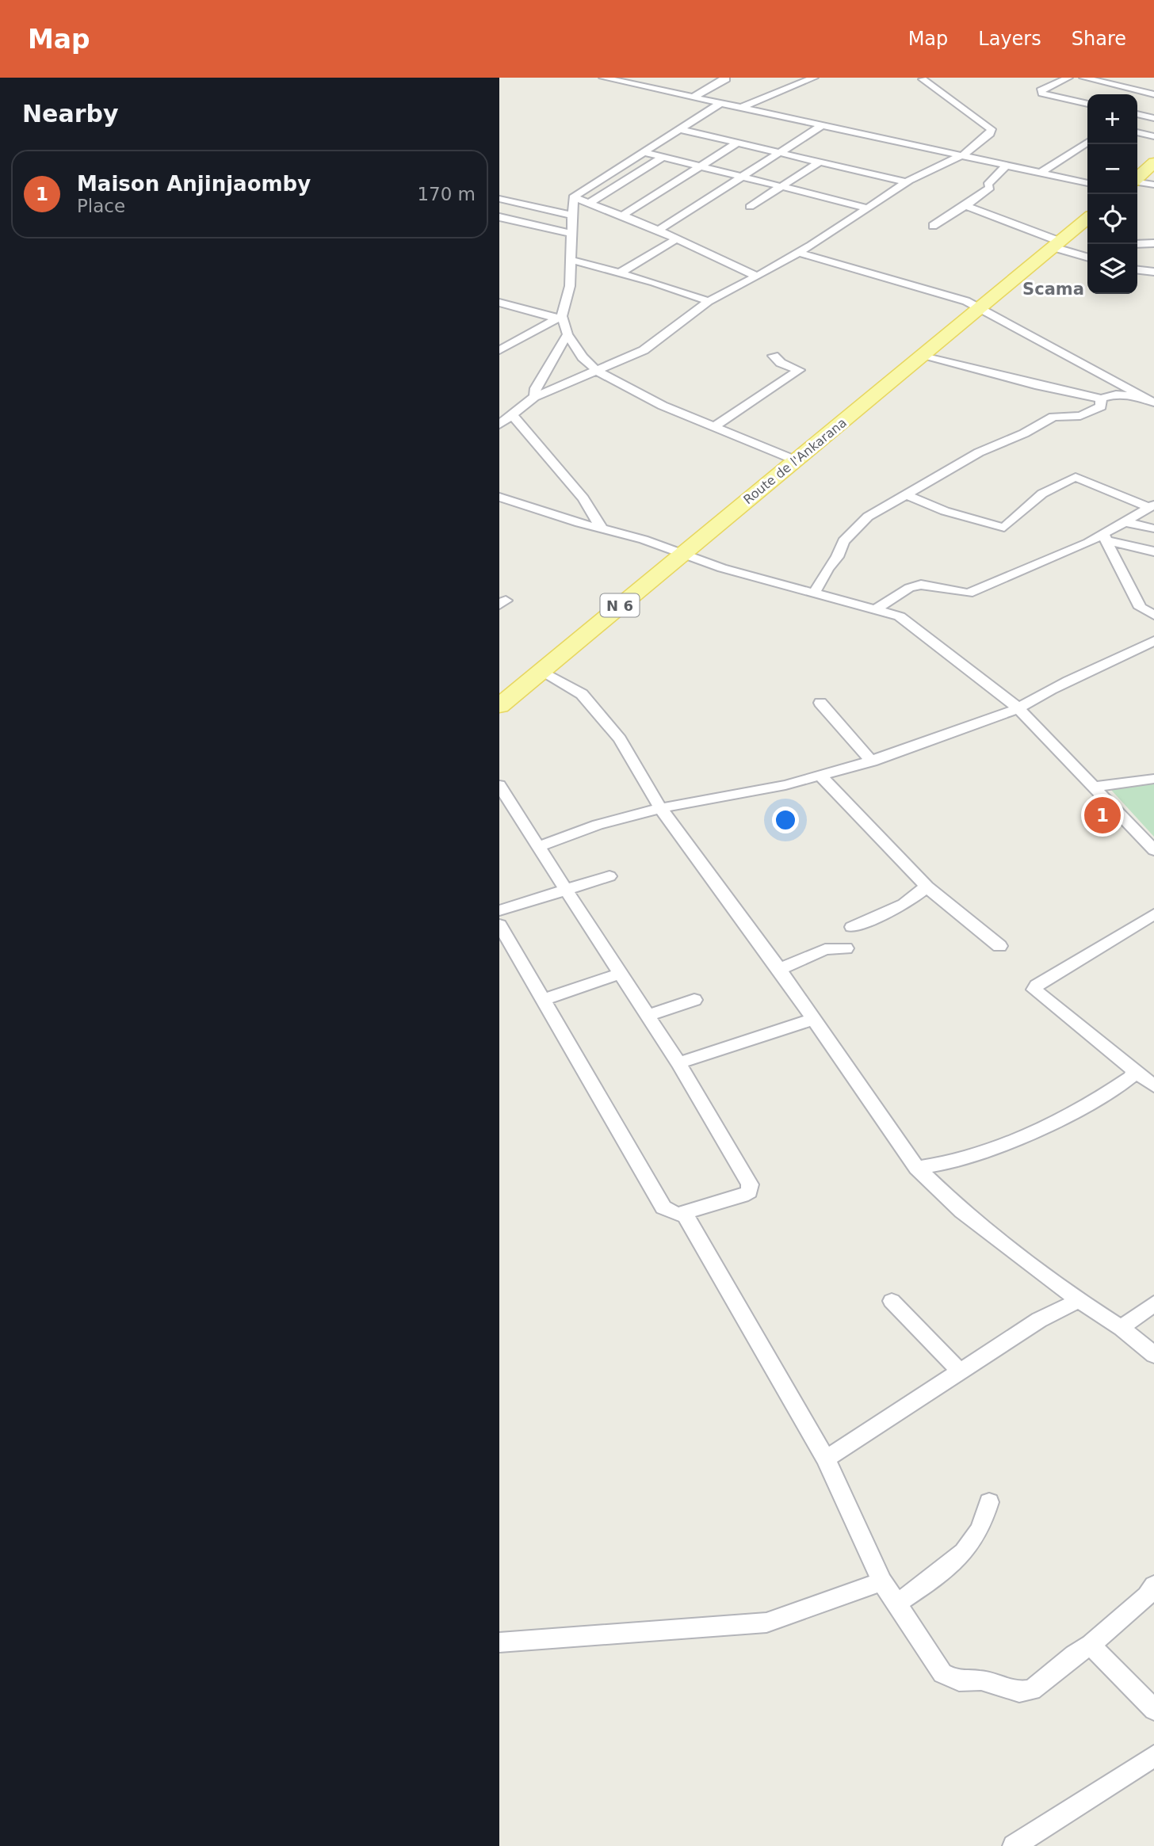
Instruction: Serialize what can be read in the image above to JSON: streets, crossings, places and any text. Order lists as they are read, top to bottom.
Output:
{
  "streets": {
    "main road": ["Route de l'Ankarana", "N 6"]
  },
  "districts": ["Scama"],
  "page": {
    "header": "Map",
    "nav": ["Map", "Layers", "Share"],
    "heading": "Nearby",
    "map_buttons": ["+", "−"],
    "list": [
      {
        "mark": "1",
        "name": "Maison Anjinjaomby",
        "note": "Place",
        "value": "170 m"
      }
    ],
    "pins": "1"
  }
}
